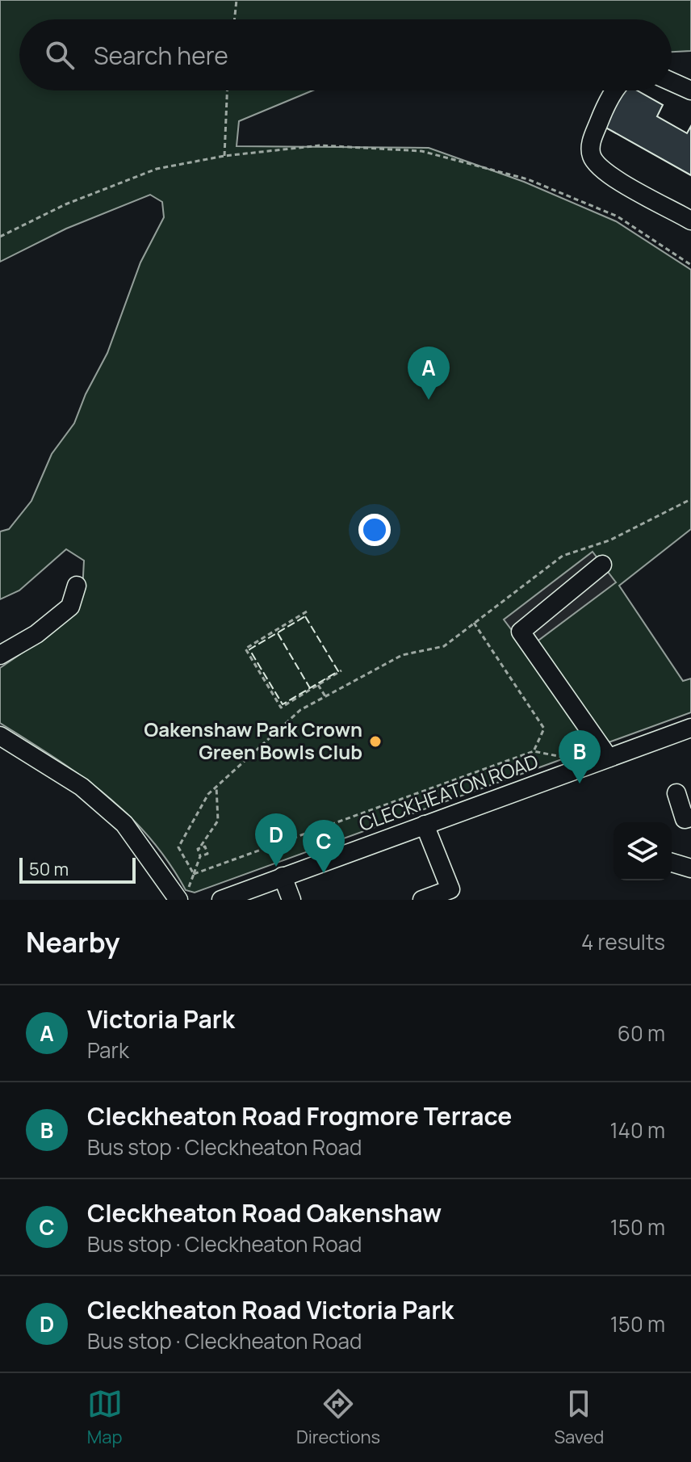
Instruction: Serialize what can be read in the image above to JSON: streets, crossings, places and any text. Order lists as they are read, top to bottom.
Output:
{
  "streets": {
    "street": ["CLECKHEATON ROAD"]
  },
  "places": ["Oakenshaw Park Crown Green Bowls Club"],
  "scale_bar": "50 m",
  "page": {
    "search": "Search here",
    "pins": [
      "A",
      "B",
      "D",
      "C"
    ],
    "scale": "50 m",
    "heading": ["Nearby", "4 results"],
    "list": [
      {
        "mark": "A",
        "name": "Victoria Park",
        "note": "Park",
        "value": "60 m"
      },
      {
        "mark": "B",
        "name": "Cleckheaton Road Frogmore Terrace",
        "note": "Bus stop · Cleckheaton Road",
        "value": "140 m"
      },
      {
        "mark": "C",
        "name": "Cleckheaton Road Oakenshaw",
        "note": "Bus stop · Cleckheaton Road",
        "value": "150 m"
      },
      {
        "mark": "D",
        "name": "Cleckheaton Road Victoria Park",
        "note": "Bus stop · Cleckheaton Road",
        "value": "150 m"
      }
    ],
    "nav": ["Map", "Directions", "Saved"]
  }
}
